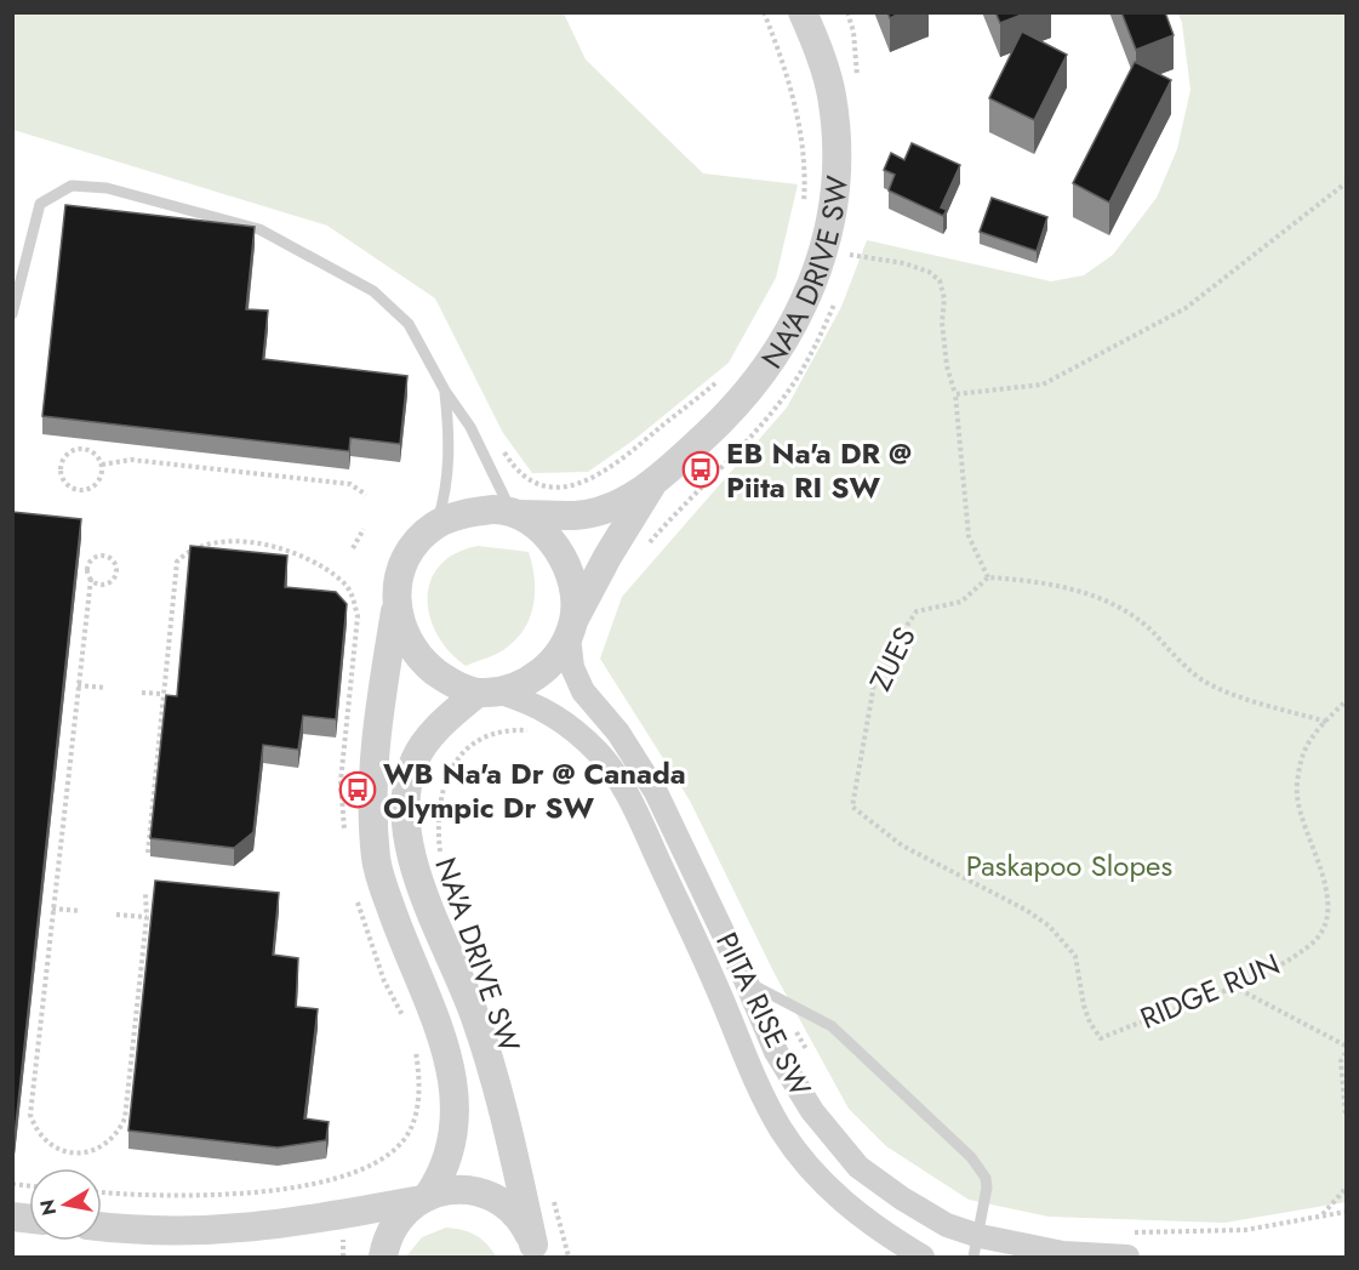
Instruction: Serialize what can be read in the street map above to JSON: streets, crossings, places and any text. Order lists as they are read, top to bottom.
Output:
{
  "streets": {
    "street": ["NA'A DRIVE SW", "PIITA RISE SW"],
    "path": ["ZUES", "RIDGE RUN"]
  },
  "crossings": [
    ["NA'A DRIVE SW", "PIITA RISE SW"],
    ["ZUES", "RIDGE RUN"]
  ],
  "parks": ["Paskapoo Slopes"],
  "places": {
    "bus stop": ["EB Na'a DR @ Piita RI SW", "WB Na'a Dr @ Canada Olympic Dr SW"]
  },
  "north": "left"
}
